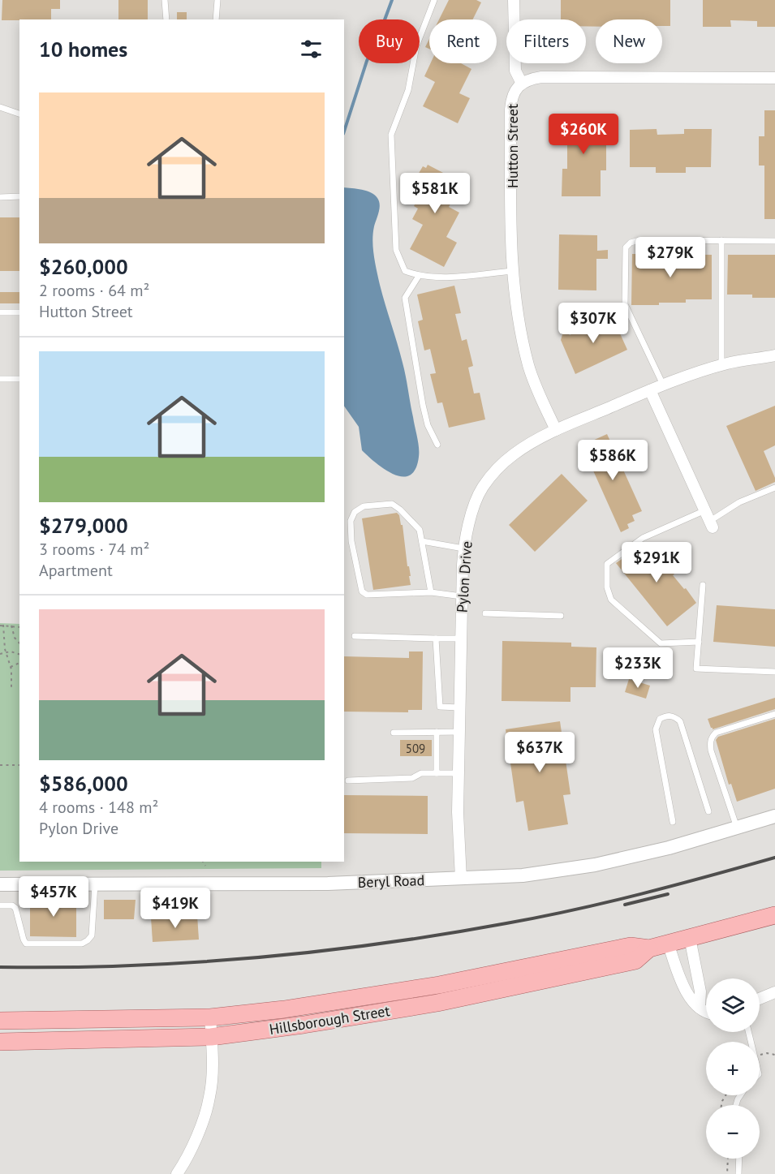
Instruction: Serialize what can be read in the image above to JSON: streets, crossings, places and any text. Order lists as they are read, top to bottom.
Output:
{
  "streets": {
    "main road": ["Hillsborough Street"],
    "street": ["Hutton Street", "Pylon Drive", "Beryl Road"]
  },
  "crossings": [
    ["Hutton Street", "Pylon Drive"],
    ["Pylon Drive", "Beryl Road"]
  ],
  "house_numbers": ["509"],
  "page": {
    "chip": [
      "Buy",
      "Rent",
      "Filters",
      "New"
    ],
    "heading": "10 homes",
    "list": [
      {
        "name": "$260,000",
        "note": "2 rooms · 64 m² · Hutton Street"
      },
      {
        "name": "$279,000",
        "note": "3 rooms · 74 m² · Apartment"
      },
      {
        "name": "$586,000",
        "note": "4 rooms · 148 m² · Pylon Drive"
      }
    ],
    "price": [
      "$260K",
      "$581K",
      "$279K",
      "$307K",
      "$586K",
      "$291K",
      "$233K",
      "$637K",
      "$457K",
      "$419K"
    ],
    "map_buttons": ["+", "−"]
  }
}
